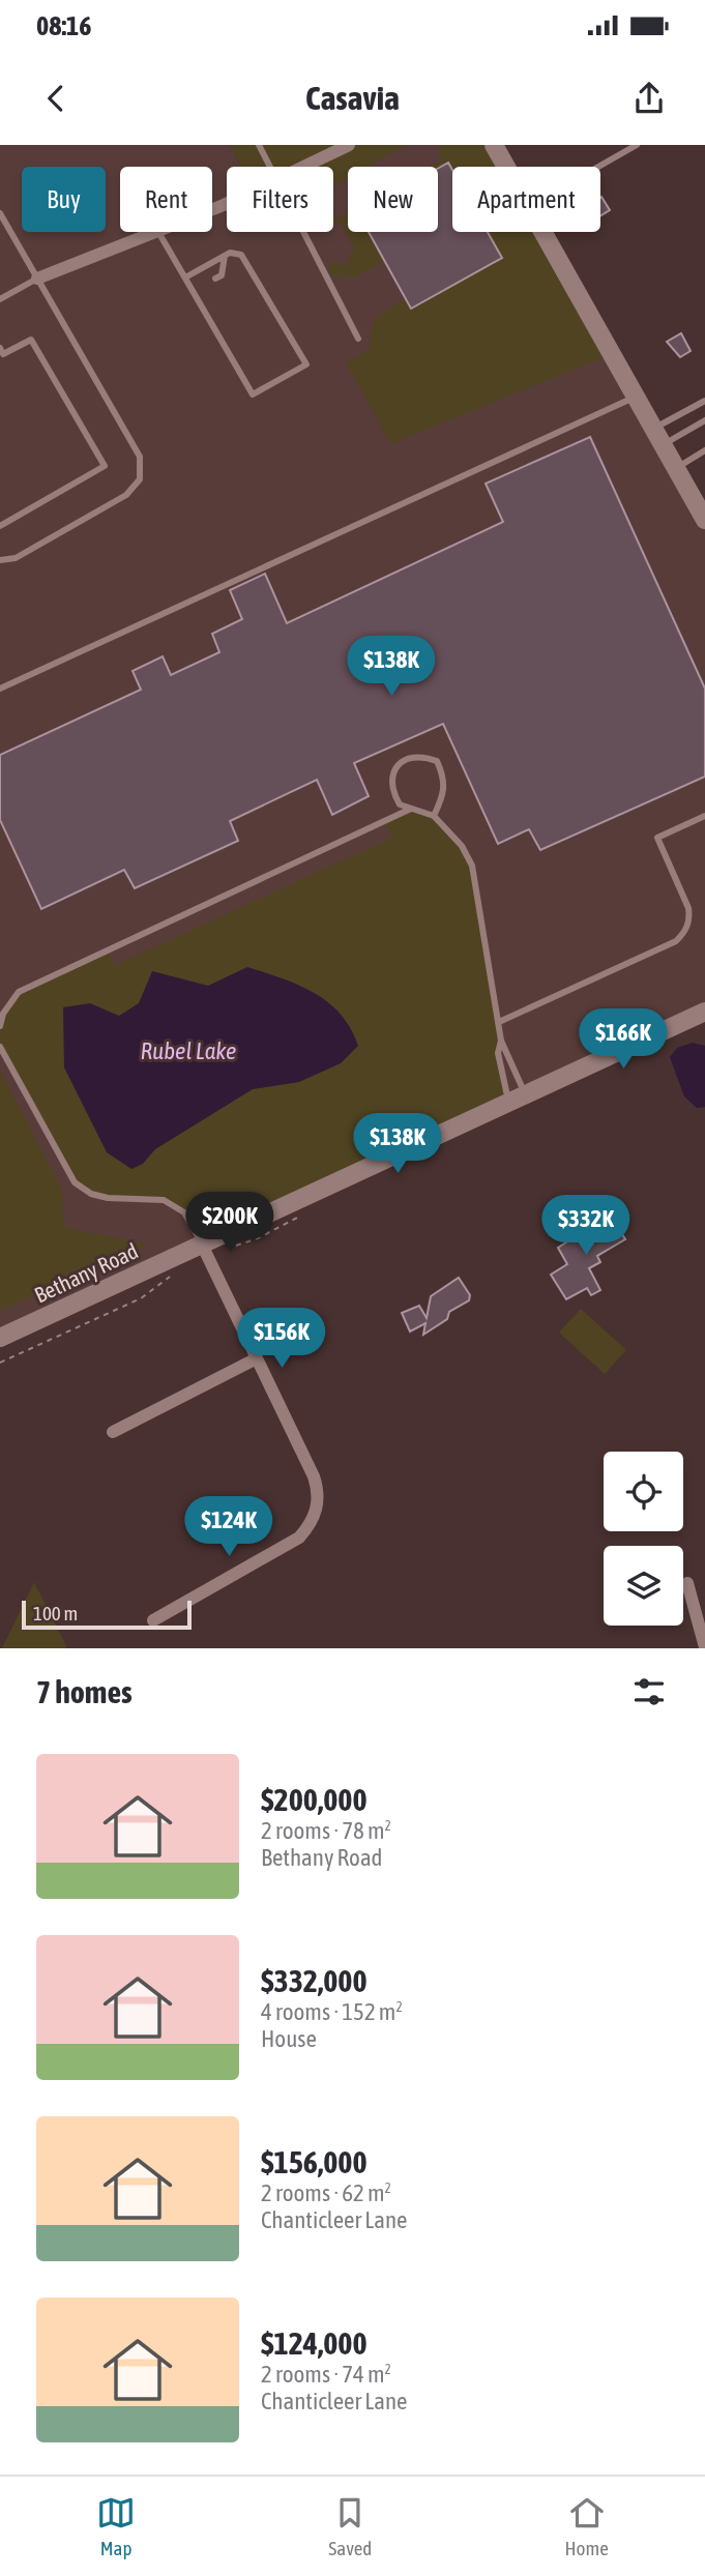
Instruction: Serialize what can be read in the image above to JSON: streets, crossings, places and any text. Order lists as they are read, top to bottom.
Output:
{
  "streets": {
    "main road": ["Bethany Road"]
  },
  "water": ["Rubel Lake"],
  "scale_bar": "100 m",
  "page": {
    "status": "08:16",
    "header": "Casavia",
    "chip": [
      "Buy",
      "Rent",
      "Filters",
      "New",
      "Apartment"
    ],
    "price": [
      "$138K",
      "$166K",
      "$138K",
      "$200K",
      "$332K",
      "$156K",
      "$124K"
    ],
    "scale": "100 m",
    "heading": "7 homes",
    "list": [
      {
        "name": "$200,000",
        "note": "2 rooms · 78 m² · Bethany Road"
      },
      {
        "name": "$332,000",
        "note": "4 rooms · 152 m² · House"
      },
      {
        "name": "$156,000",
        "note": "2 rooms · 62 m² · Chanticleer Lane"
      },
      {
        "name": "$124,000",
        "note": "2 rooms · 74 m² · Chanticleer Lane"
      }
    ],
    "tabs": ["Map", "Saved", "Home"]
  }
}
